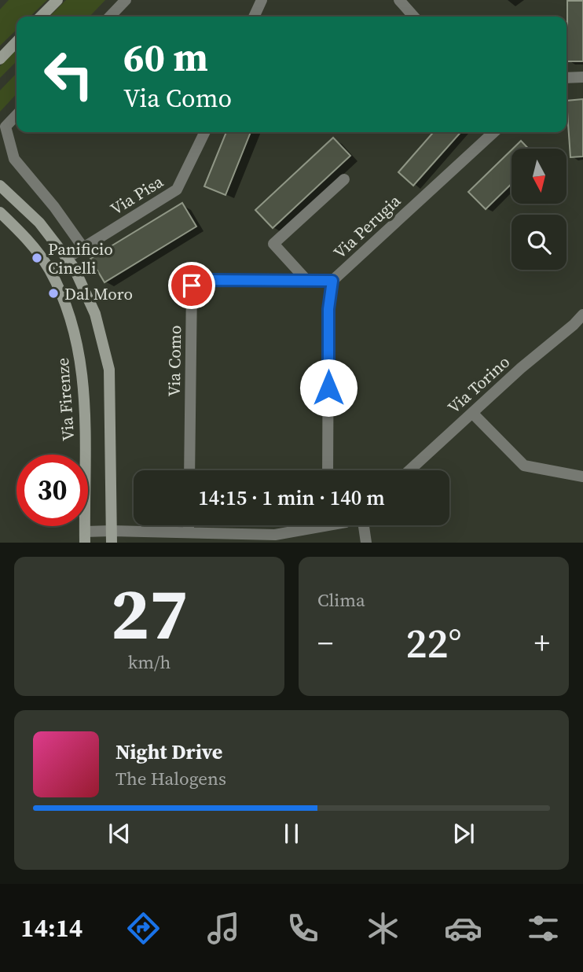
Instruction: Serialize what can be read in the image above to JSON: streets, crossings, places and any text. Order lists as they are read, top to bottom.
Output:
{
  "streets": {
    "street": [
      "Via Pisa",
      "Via Perugia",
      "Via Como",
      "Via Torino",
      "Via Firenze"
    ]
  },
  "crossings": [
    ["Via Perugia", "Via Como"]
  ],
  "places": ["Panificio Cinelli", "Dal Moro"],
  "north": "bottom",
  "page": {
    "turn": ["60 m", "Via Como"],
    "limit": "30",
    "trip": "14:15 · 1 min · 140 m",
    "tile": [
      ["27", "km/h"],
      "Clima"
    ],
    "heat": ["−", "22°", "+"],
    "song": ["Night Drive", "The Halogens"],
    "tabs": "14:14"
  }
}
